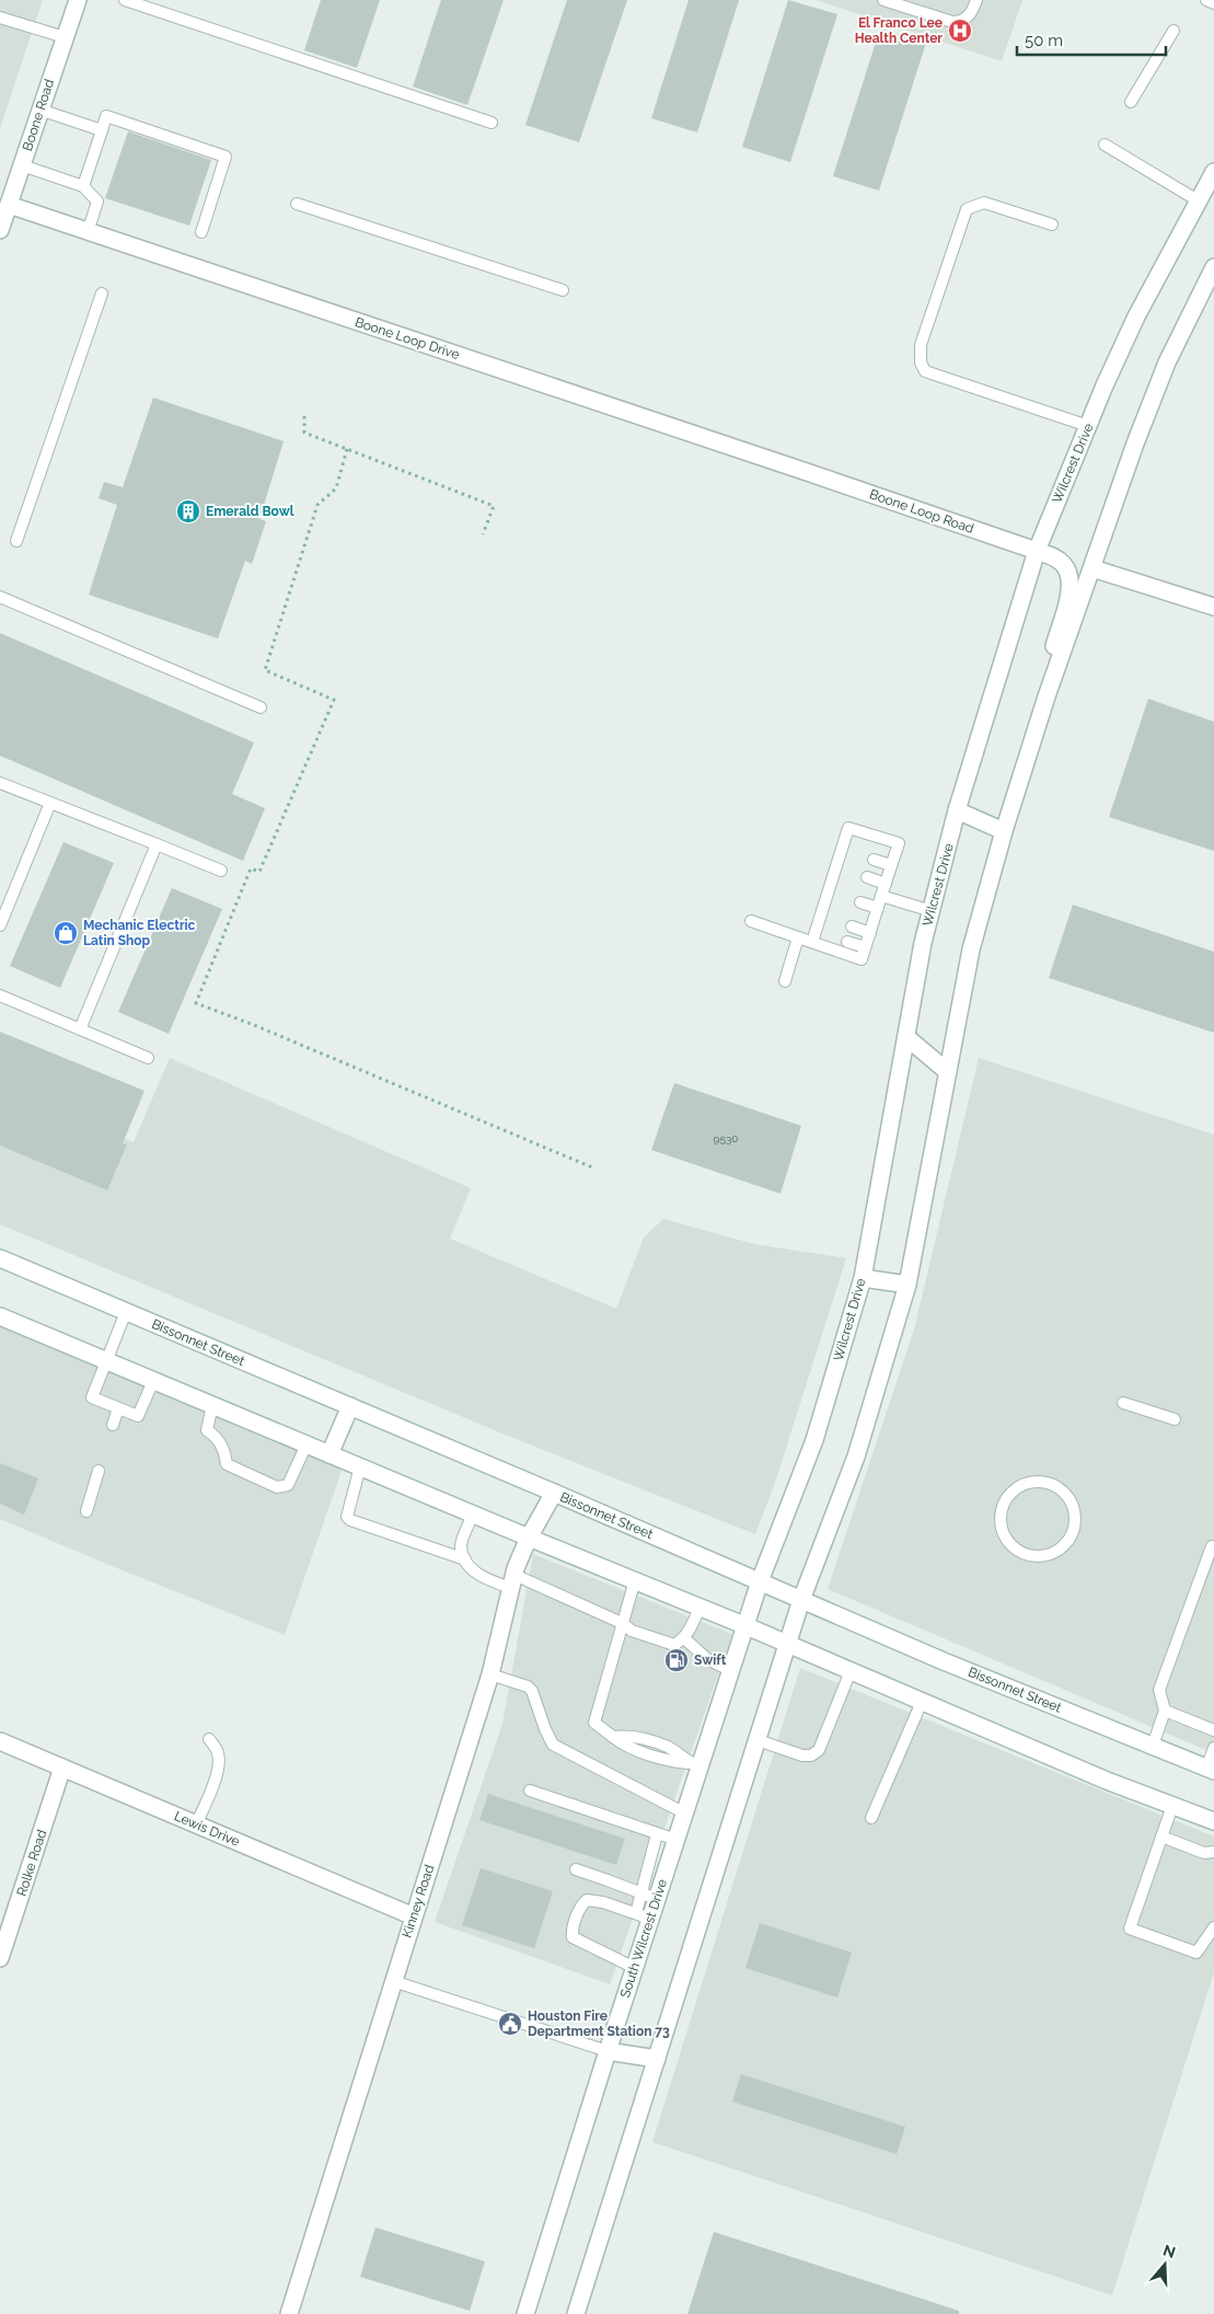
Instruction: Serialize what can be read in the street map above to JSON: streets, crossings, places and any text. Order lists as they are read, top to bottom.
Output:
{
  "streets": {
    "main road": [
      "Boone Road",
      "Boone Loop Drive",
      "Wilcrest Drive",
      "Boone Loop Road",
      "Bissonnet Street",
      "Lewis Drive",
      "Rolke Road",
      "Kinney Road",
      "South Wilcrest Drive"
    ]
  },
  "crossings": [
    ["Boone Road", "Boone Loop Drive"],
    ["Boone Loop Drive", "Boone Loop Road"],
    ["Wilcrest Drive", "Boone Loop Road"],
    ["Wilcrest Drive", "Bissonnet Street"],
    ["Wilcrest Drive", "South Wilcrest Drive"],
    ["Bissonnet Street", "Kinney Road"],
    ["Lewis Drive", "Rolke Road"],
    ["Lewis Drive", "Kinney Road"]
  ],
  "places": {
    "hospital": ["El Franco Lee Health Center"],
    "building": ["Emerald Bowl"],
    "shop": ["Mechanic Electric Latin Shop"],
    "fuel station": ["Swift"],
    "public building": ["Houston Fire Department Station 73"]
  },
  "house_numbers": ["9530"],
  "scale_bar": "50 m",
  "north": "top"
}
